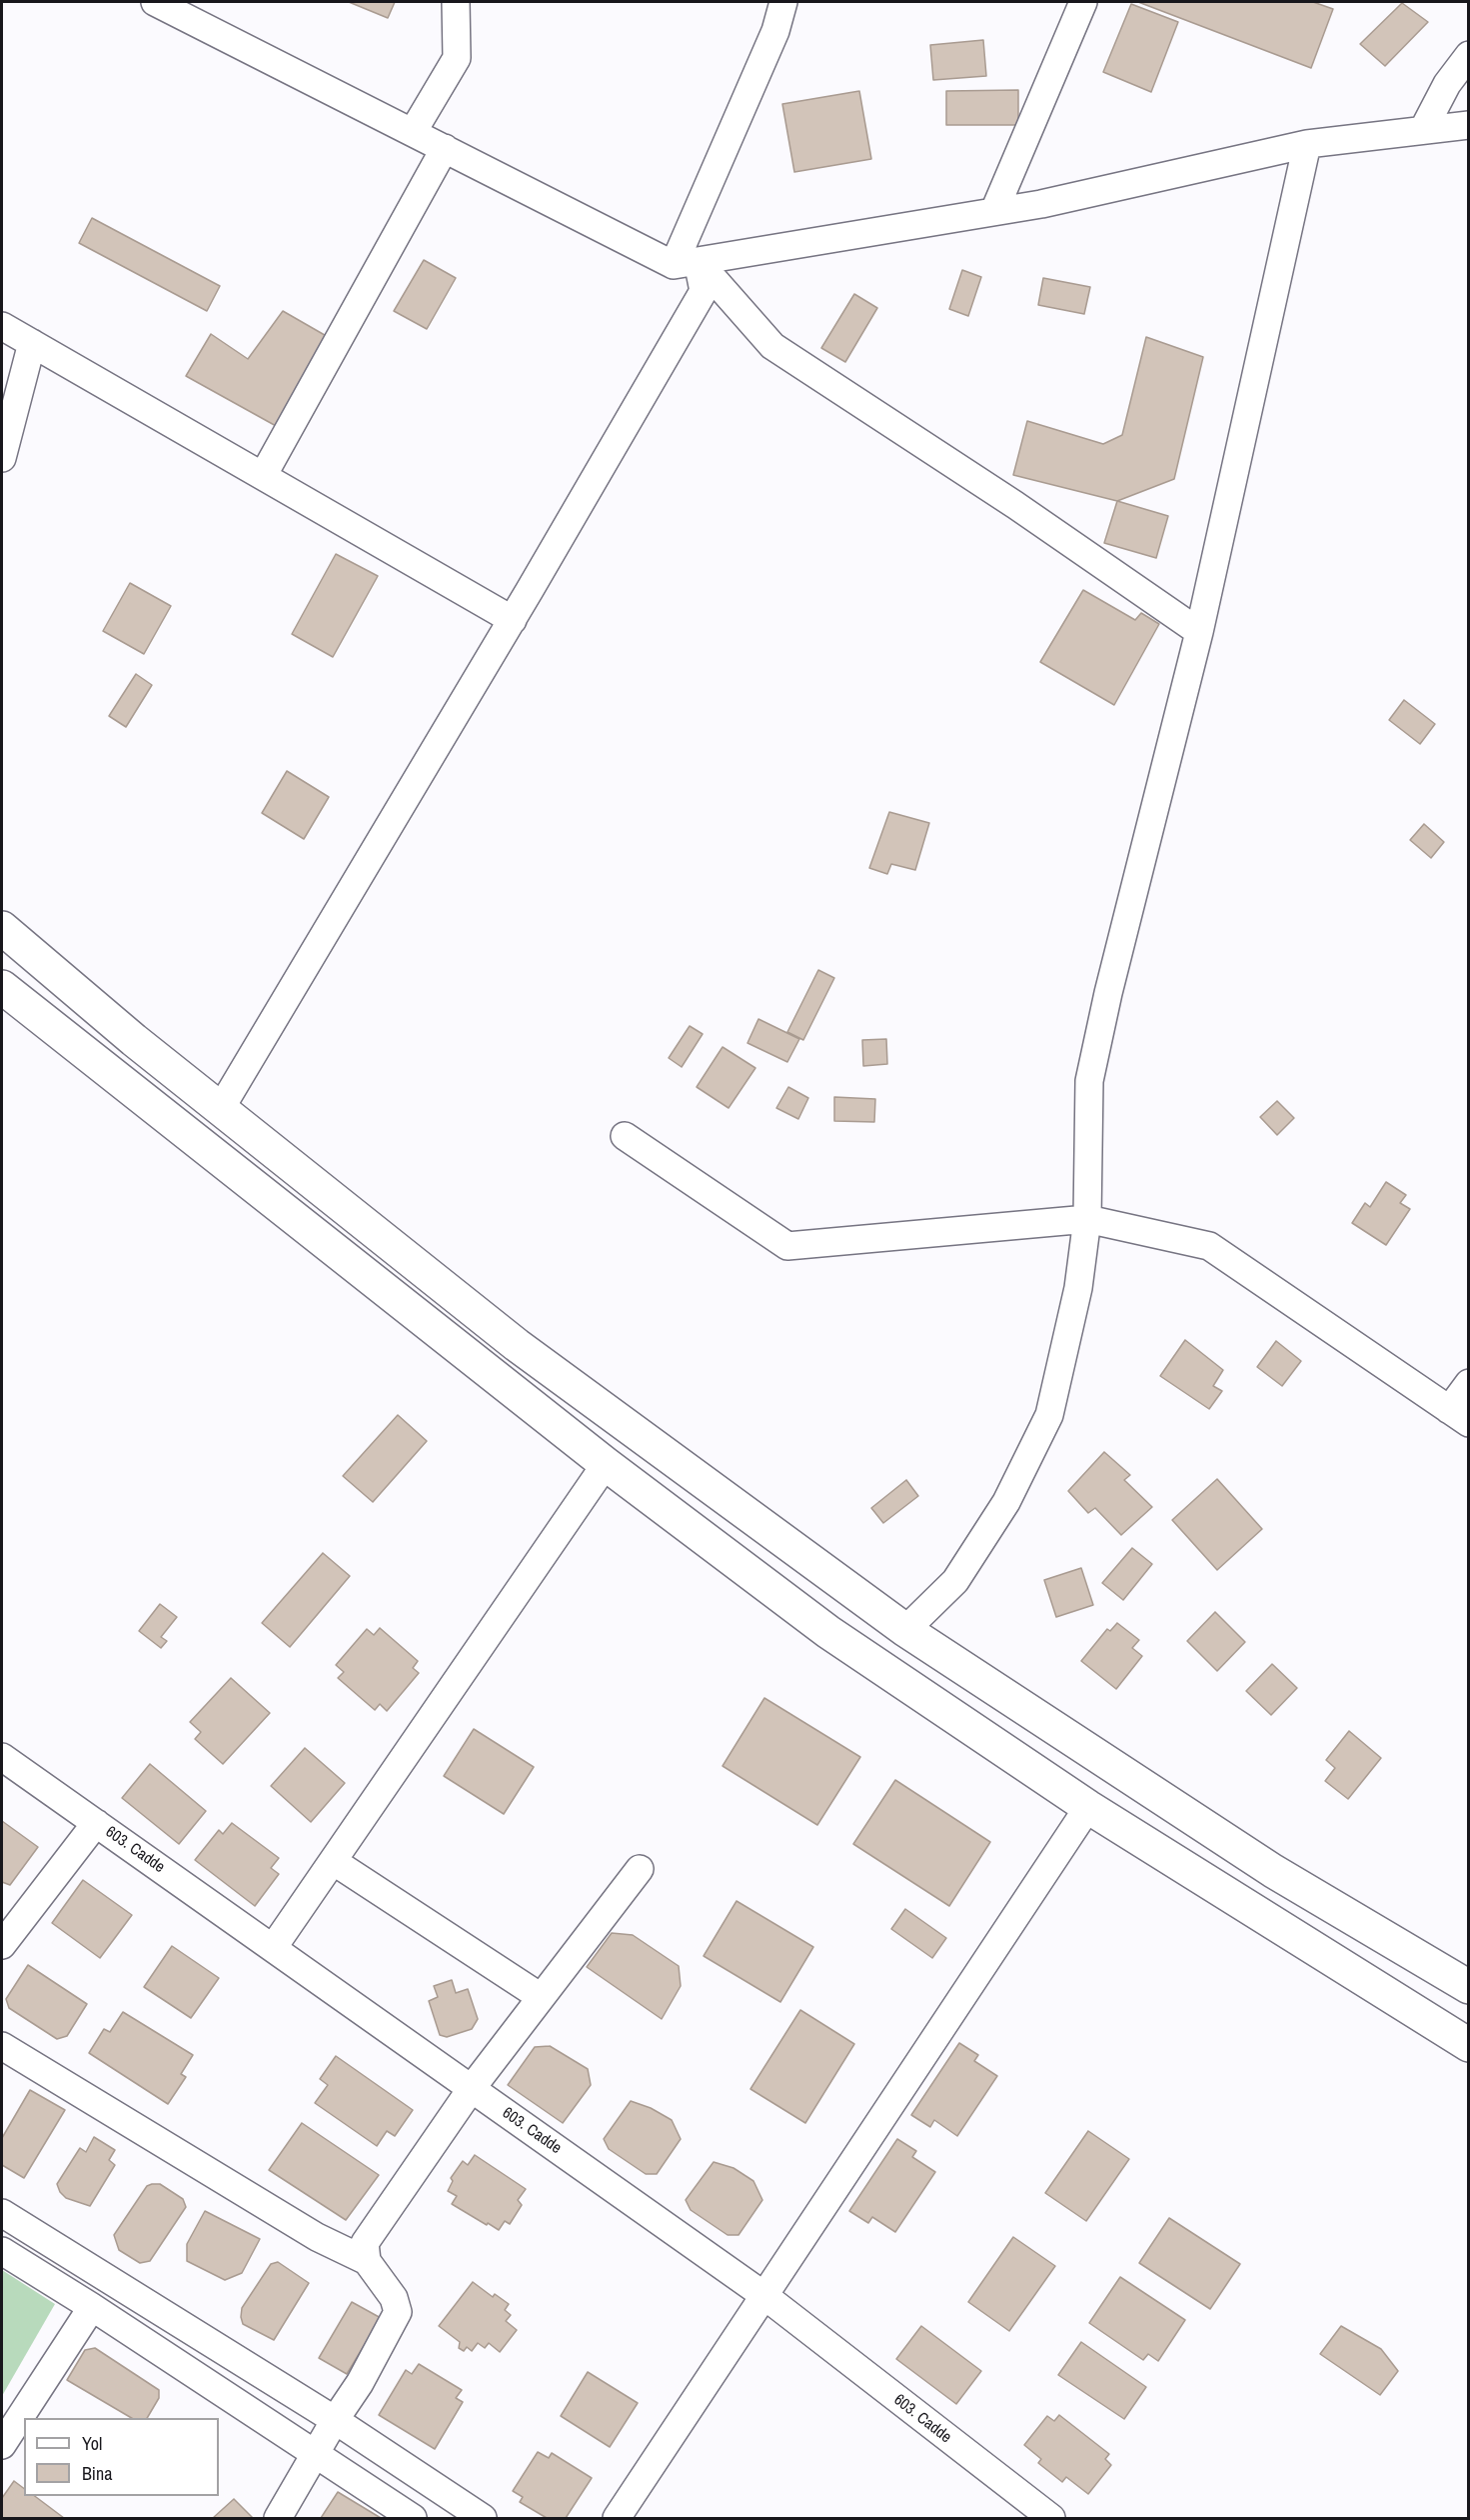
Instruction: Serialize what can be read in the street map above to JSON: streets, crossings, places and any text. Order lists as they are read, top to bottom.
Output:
{
  "streets": {
    "street": ["603. Cadde"]
  },
  "legend": ["Yol", "Bina"]
}
